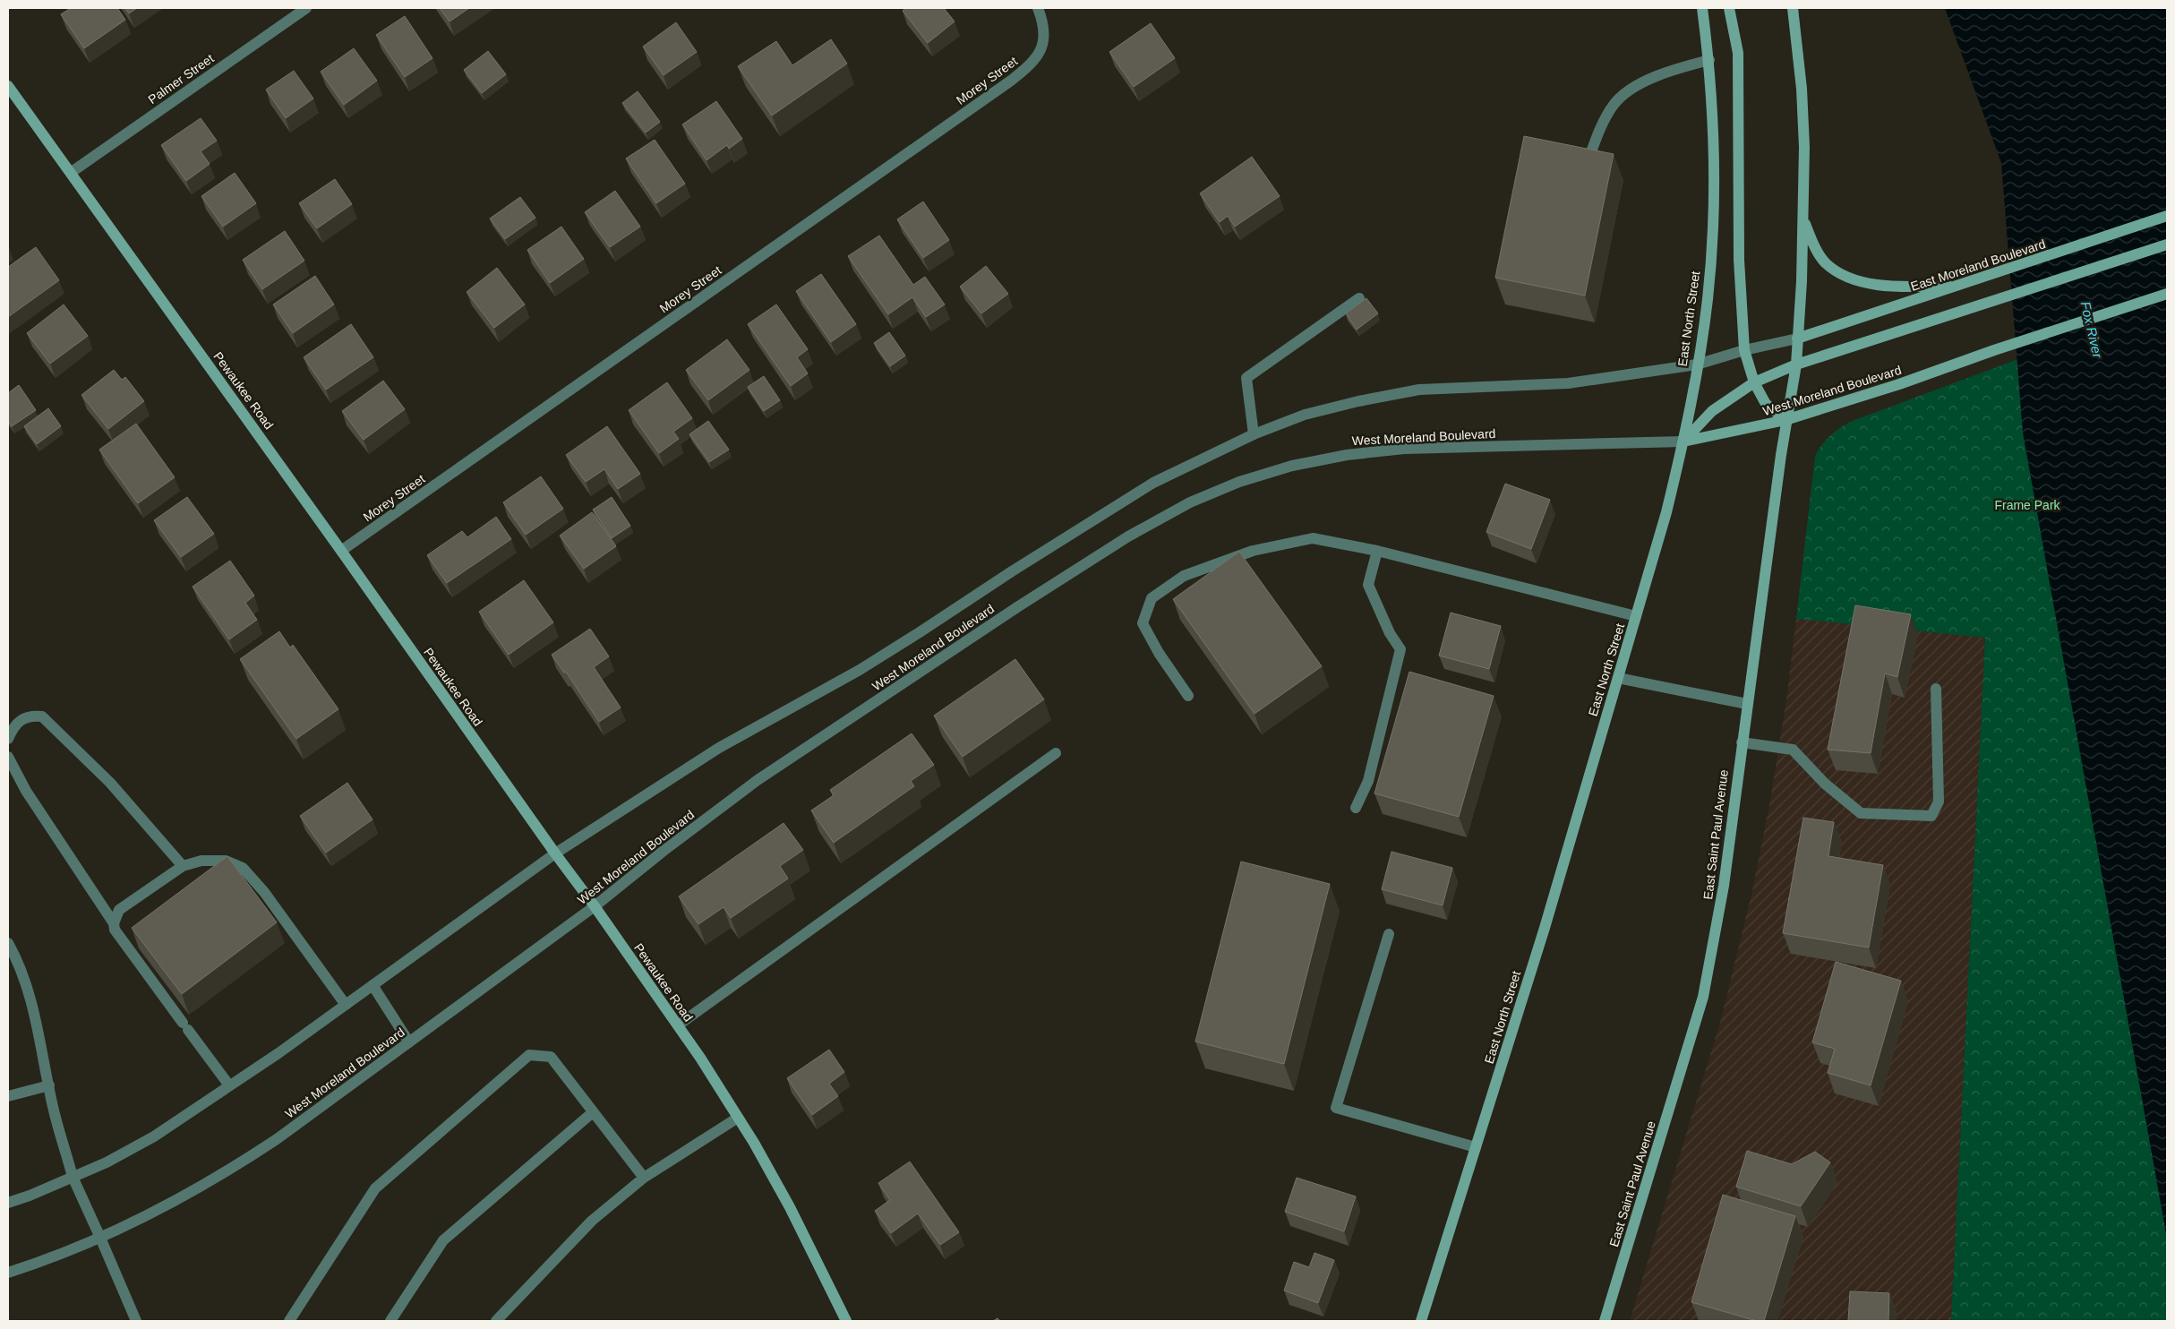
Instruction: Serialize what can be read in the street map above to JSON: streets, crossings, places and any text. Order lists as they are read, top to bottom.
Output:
{
  "streets": {
    "main road": [
      "East Moreland Boulevard",
      "East North Street",
      "Pewaukee Road",
      "West Moreland Boulevard",
      "East Saint Paul Avenue"
    ],
    "street": ["Palmer Street", "Morey Street"]
  },
  "crossings": [
    ["Palmer Street", "Pewaukee Road"],
    ["Morey Street", "Pewaukee Road"],
    ["East Moreland Boulevard", "West Moreland Boulevard"],
    ["East Moreland Boulevard", "East Saint Paul Avenue"],
    ["East North Street", "West Moreland Boulevard"],
    ["Pewaukee Road", "West Moreland Boulevard"],
    ["West Moreland Boulevard", "East Saint Paul Avenue"]
  ],
  "water": ["Fox River"],
  "parks": ["Frame Park"]
}
